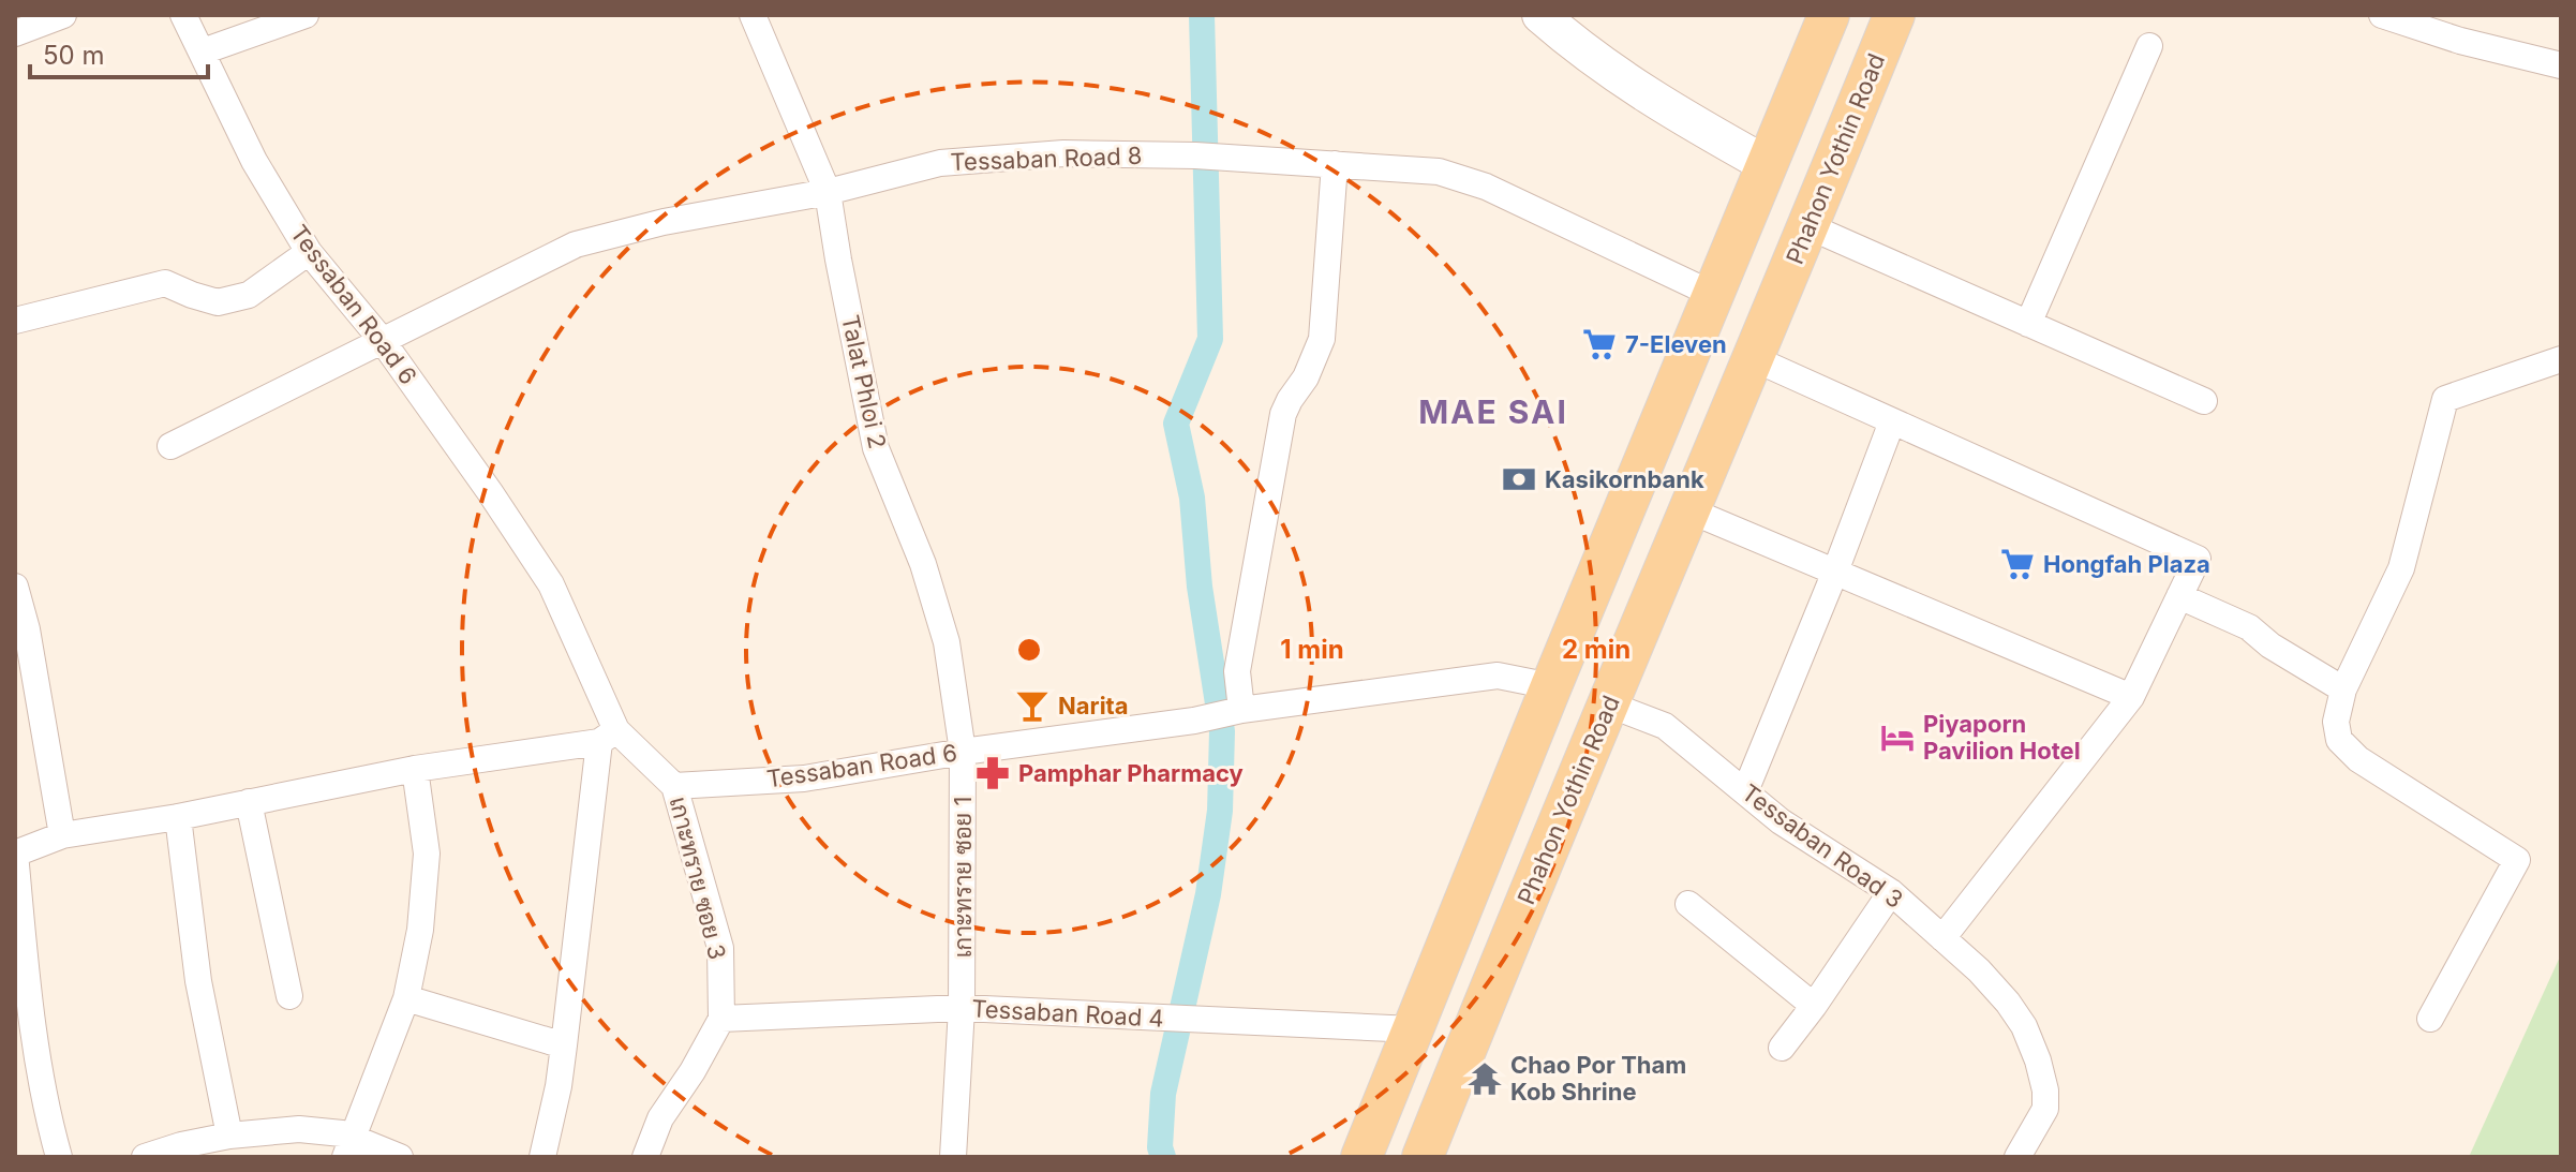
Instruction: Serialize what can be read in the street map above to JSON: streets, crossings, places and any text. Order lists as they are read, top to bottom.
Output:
{
  "streets": {
    "main road": ["Phahon Yothin Road"],
    "street": [
      "Tessaban Road 8",
      "Tessaban Road 6",
      "Talat Phloi 2",
      "Tessaban Road 3",
      "เกาะทราย ซอย 1",
      "เกาะทราย ซอย 3",
      "Tessaban Road 4"
    ]
  },
  "crossings": [
    ["Tessaban Road 8", "Tessaban Road 6"],
    ["Tessaban Road 8", "Talat Phloi 2"],
    ["Phahon Yothin Road", "Tessaban Road 3"],
    ["Tessaban Road 6", "Talat Phloi 2"],
    ["Tessaban Road 6", "เกาะทราย ซอย 1"],
    ["Tessaban Road 6", "เกาะทราย ซอย 3"],
    ["Talat Phloi 2", "เกาะทราย ซอย 1"],
    ["เกาะทราย ซอย 1", "Tessaban Road 4"],
    ["เกาะทราย ซอย 3", "Tessaban Road 4"]
  ],
  "districts": ["MAE SAI"],
  "places": {
    "supermarket": ["7-Eleven", "Hongfah Plaza"],
    "bank": ["Kasikornbank"],
    "bar": ["Narita"],
    "hotel": ["Piyaporn Pavilion Hotel"],
    "pharmacy": ["Pamphar Pharmacy"],
    "temple": ["Chao Por Tham Kob Shrine"]
  },
  "scale_bar": "50 m",
  "rings": ["1 min", "2 min"]
}
